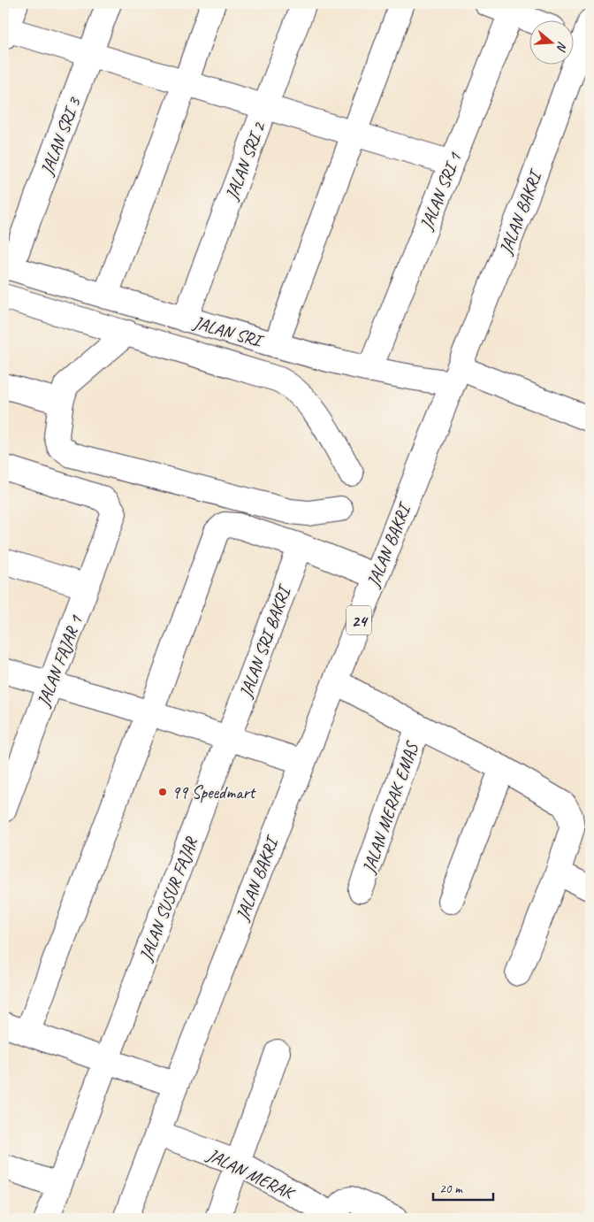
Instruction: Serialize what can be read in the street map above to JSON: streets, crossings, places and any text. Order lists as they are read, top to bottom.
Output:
{
  "streets": {
    "street": [
      "JALAN SRI 3",
      "JALAN SRI 2",
      "JALAN SRI 1",
      "JALAN BAKRI",
      "JALAN SRI",
      "24",
      "JALAN SRI BAKRI",
      "JALAN FAJAR 1",
      "JALAN MERAK EMAS",
      "JALAN SUSUR FAJAR",
      "JALAN MERAK"
    ]
  },
  "crossings": [
    ["JALAN SRI 3", "JALAN SRI"],
    ["JALAN SRI 2", "JALAN SRI"],
    ["JALAN SRI 1", "JALAN SRI"],
    ["JALAN BAKRI", "JALAN SRI"],
    ["JALAN BAKRI", "JALAN MERAK"],
    ["JALAN SRI BAKRI", "JALAN SUSUR FAJAR"]
  ],
  "places": ["99 Speedmart"],
  "scale_bar": "20 m",
  "north": "right"
}
